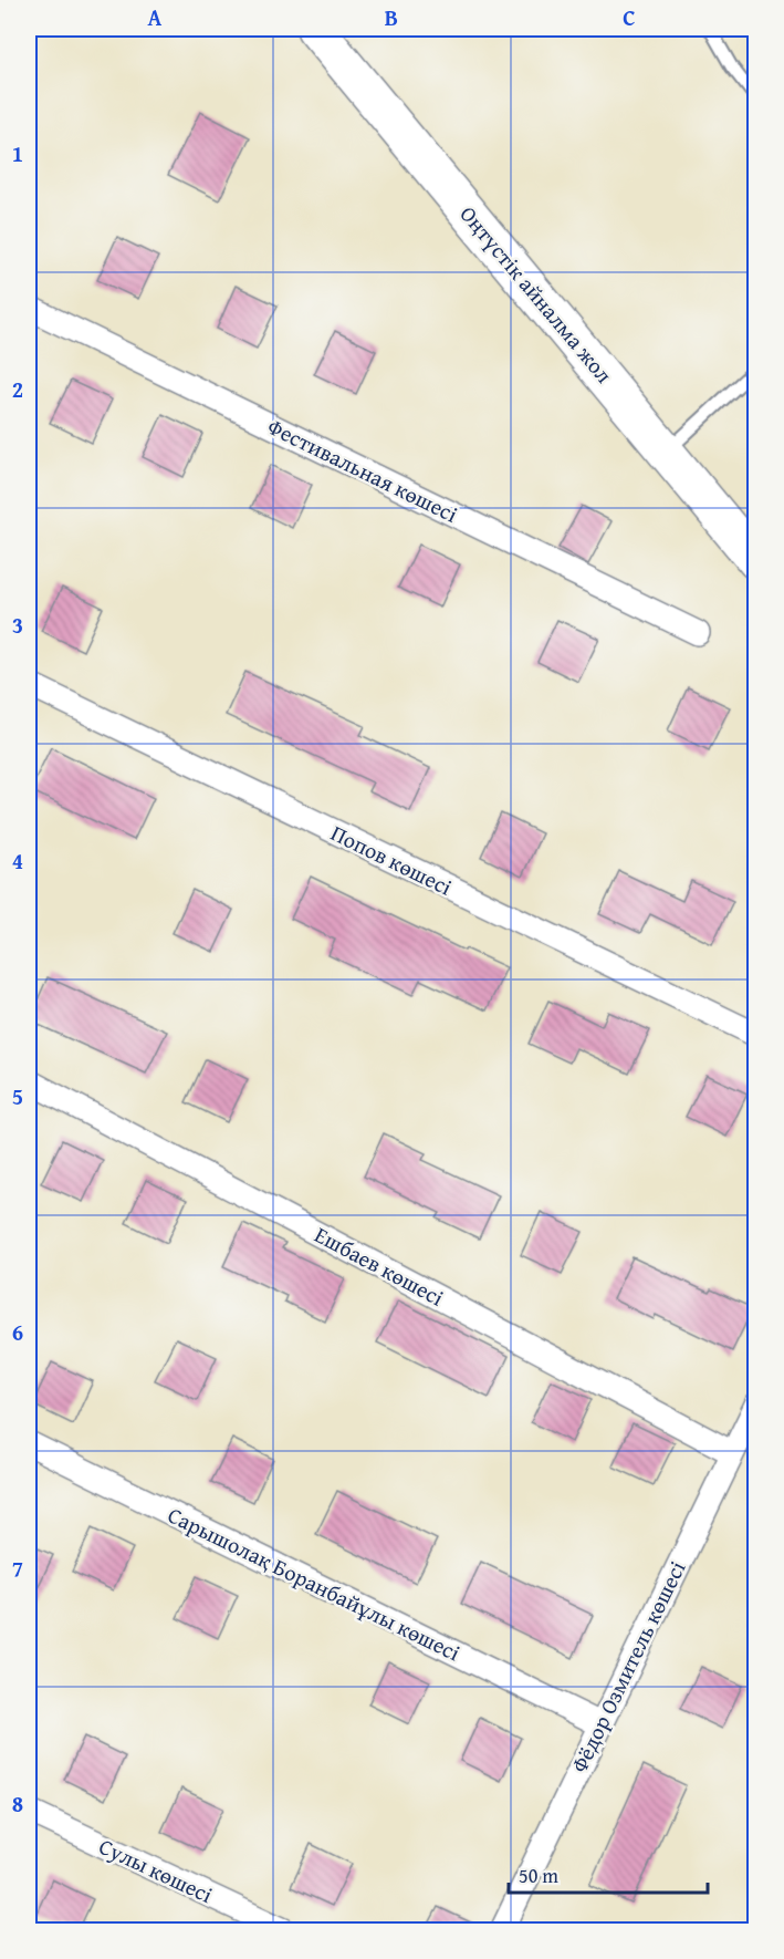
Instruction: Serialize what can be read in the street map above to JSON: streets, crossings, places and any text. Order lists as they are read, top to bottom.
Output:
{
  "streets": {
    "highway": ["Оңтүстік айналма жол"],
    "street": [
      "Фестивальная көшесі",
      "Попов көшесі",
      "Ешбаев көшесі",
      "Сарышолақ Боранбайұлы көшесі",
      "Фёдор Озмитель көшесі",
      "Сулы көшесі"
    ]
  },
  "crossings": [
    ["Ешбаев көшесі", "Фёдор Озмитель көшесі"],
    ["Сарышолақ Боранбайұлы көшесі", "Фёдор Озмитель көшесі"]
  ],
  "scale_bar": "50 m",
  "grid": {
    "columns": ["A", "B", "C"],
    "rows": [
      "1",
      "2",
      "3",
      "4",
      "5",
      "6",
      "7",
      "8"
    ]
  }
}
